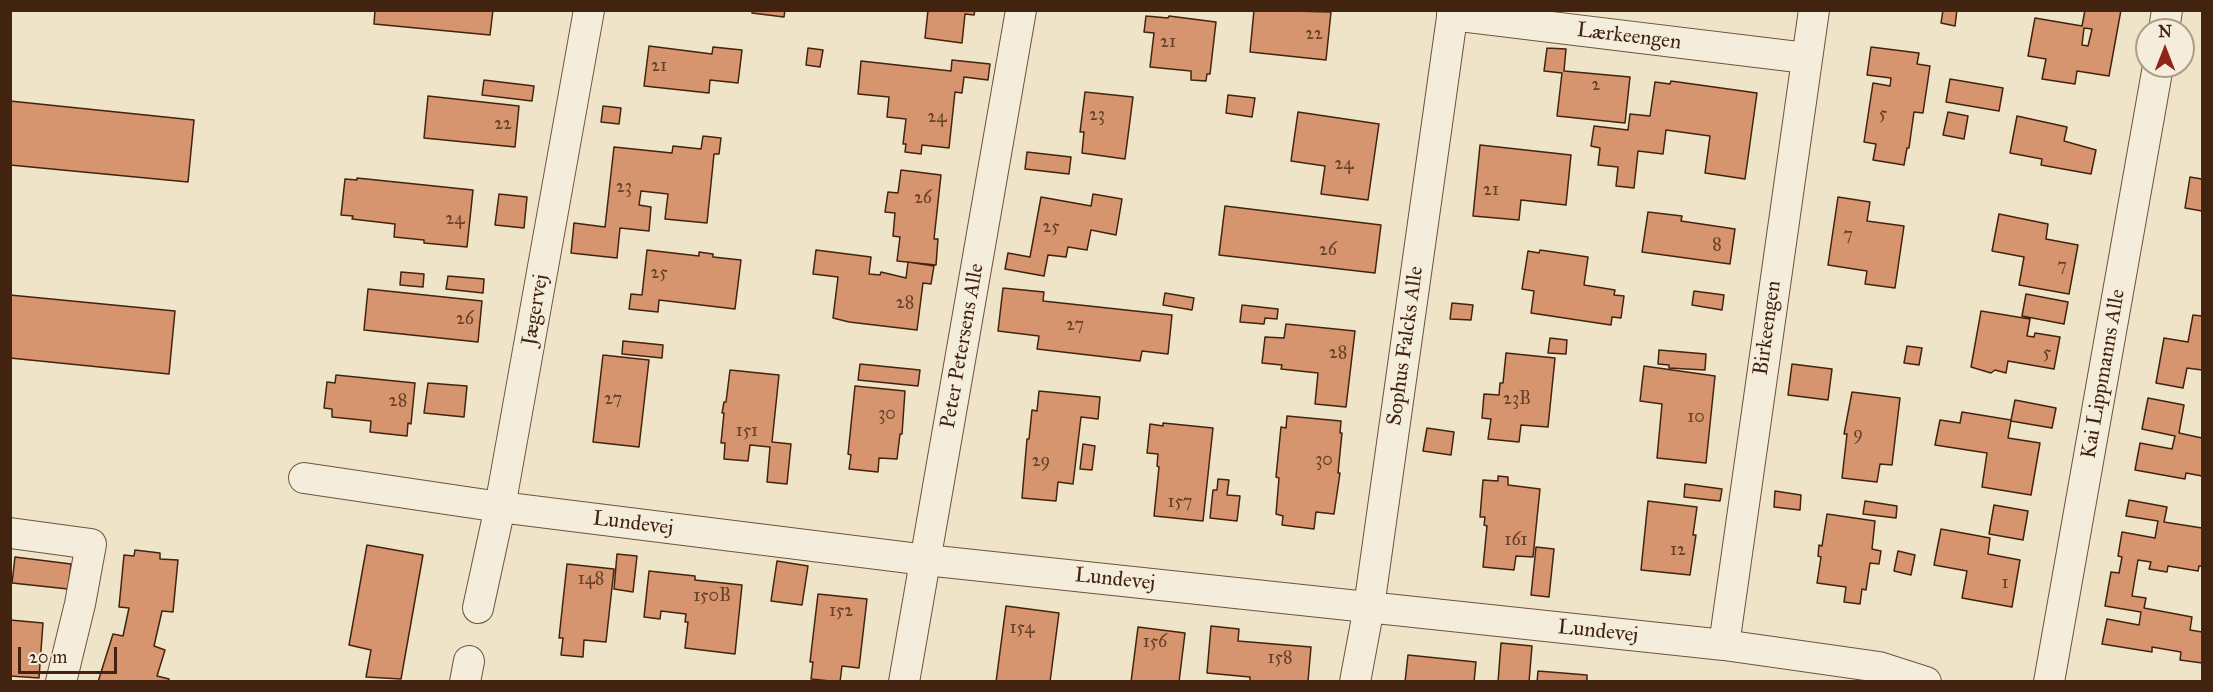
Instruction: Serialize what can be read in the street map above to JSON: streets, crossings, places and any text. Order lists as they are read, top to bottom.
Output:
{
  "streets": {
    "street": [
      "Lærkeengen",
      "Jægervej",
      "Birkeengen",
      "Peter Petersens Alle",
      "Sophus Falcks Alle",
      "Kai Lippmanns Alle",
      "Lundevej"
    ]
  },
  "crossings": [
    ["Lærkeengen", "Birkeengen"],
    ["Lærkeengen", "Sophus Falcks Alle"],
    ["Jægervej", "Lundevej"],
    ["Birkeengen", "Lundevej"],
    ["Peter Petersens Alle", "Lundevej"],
    ["Sophus Falcks Alle", "Lundevej"]
  ],
  "house_numbers": [
    "22",
    "21",
    "21",
    "2",
    "5",
    "23",
    "24",
    "22",
    "24",
    "23",
    "21",
    "26",
    "24",
    "25",
    "7",
    "8",
    "26",
    "7",
    "25",
    "28",
    "26",
    "27",
    "28",
    "5",
    "27",
    "23B",
    "28",
    "30",
    "10",
    "151",
    "9",
    "30",
    "29",
    "157",
    "161",
    "12",
    "148",
    "1",
    "150B",
    "152",
    "154",
    "156",
    "158"
  ],
  "scale_bar": "20 m",
  "north": "top"
}
